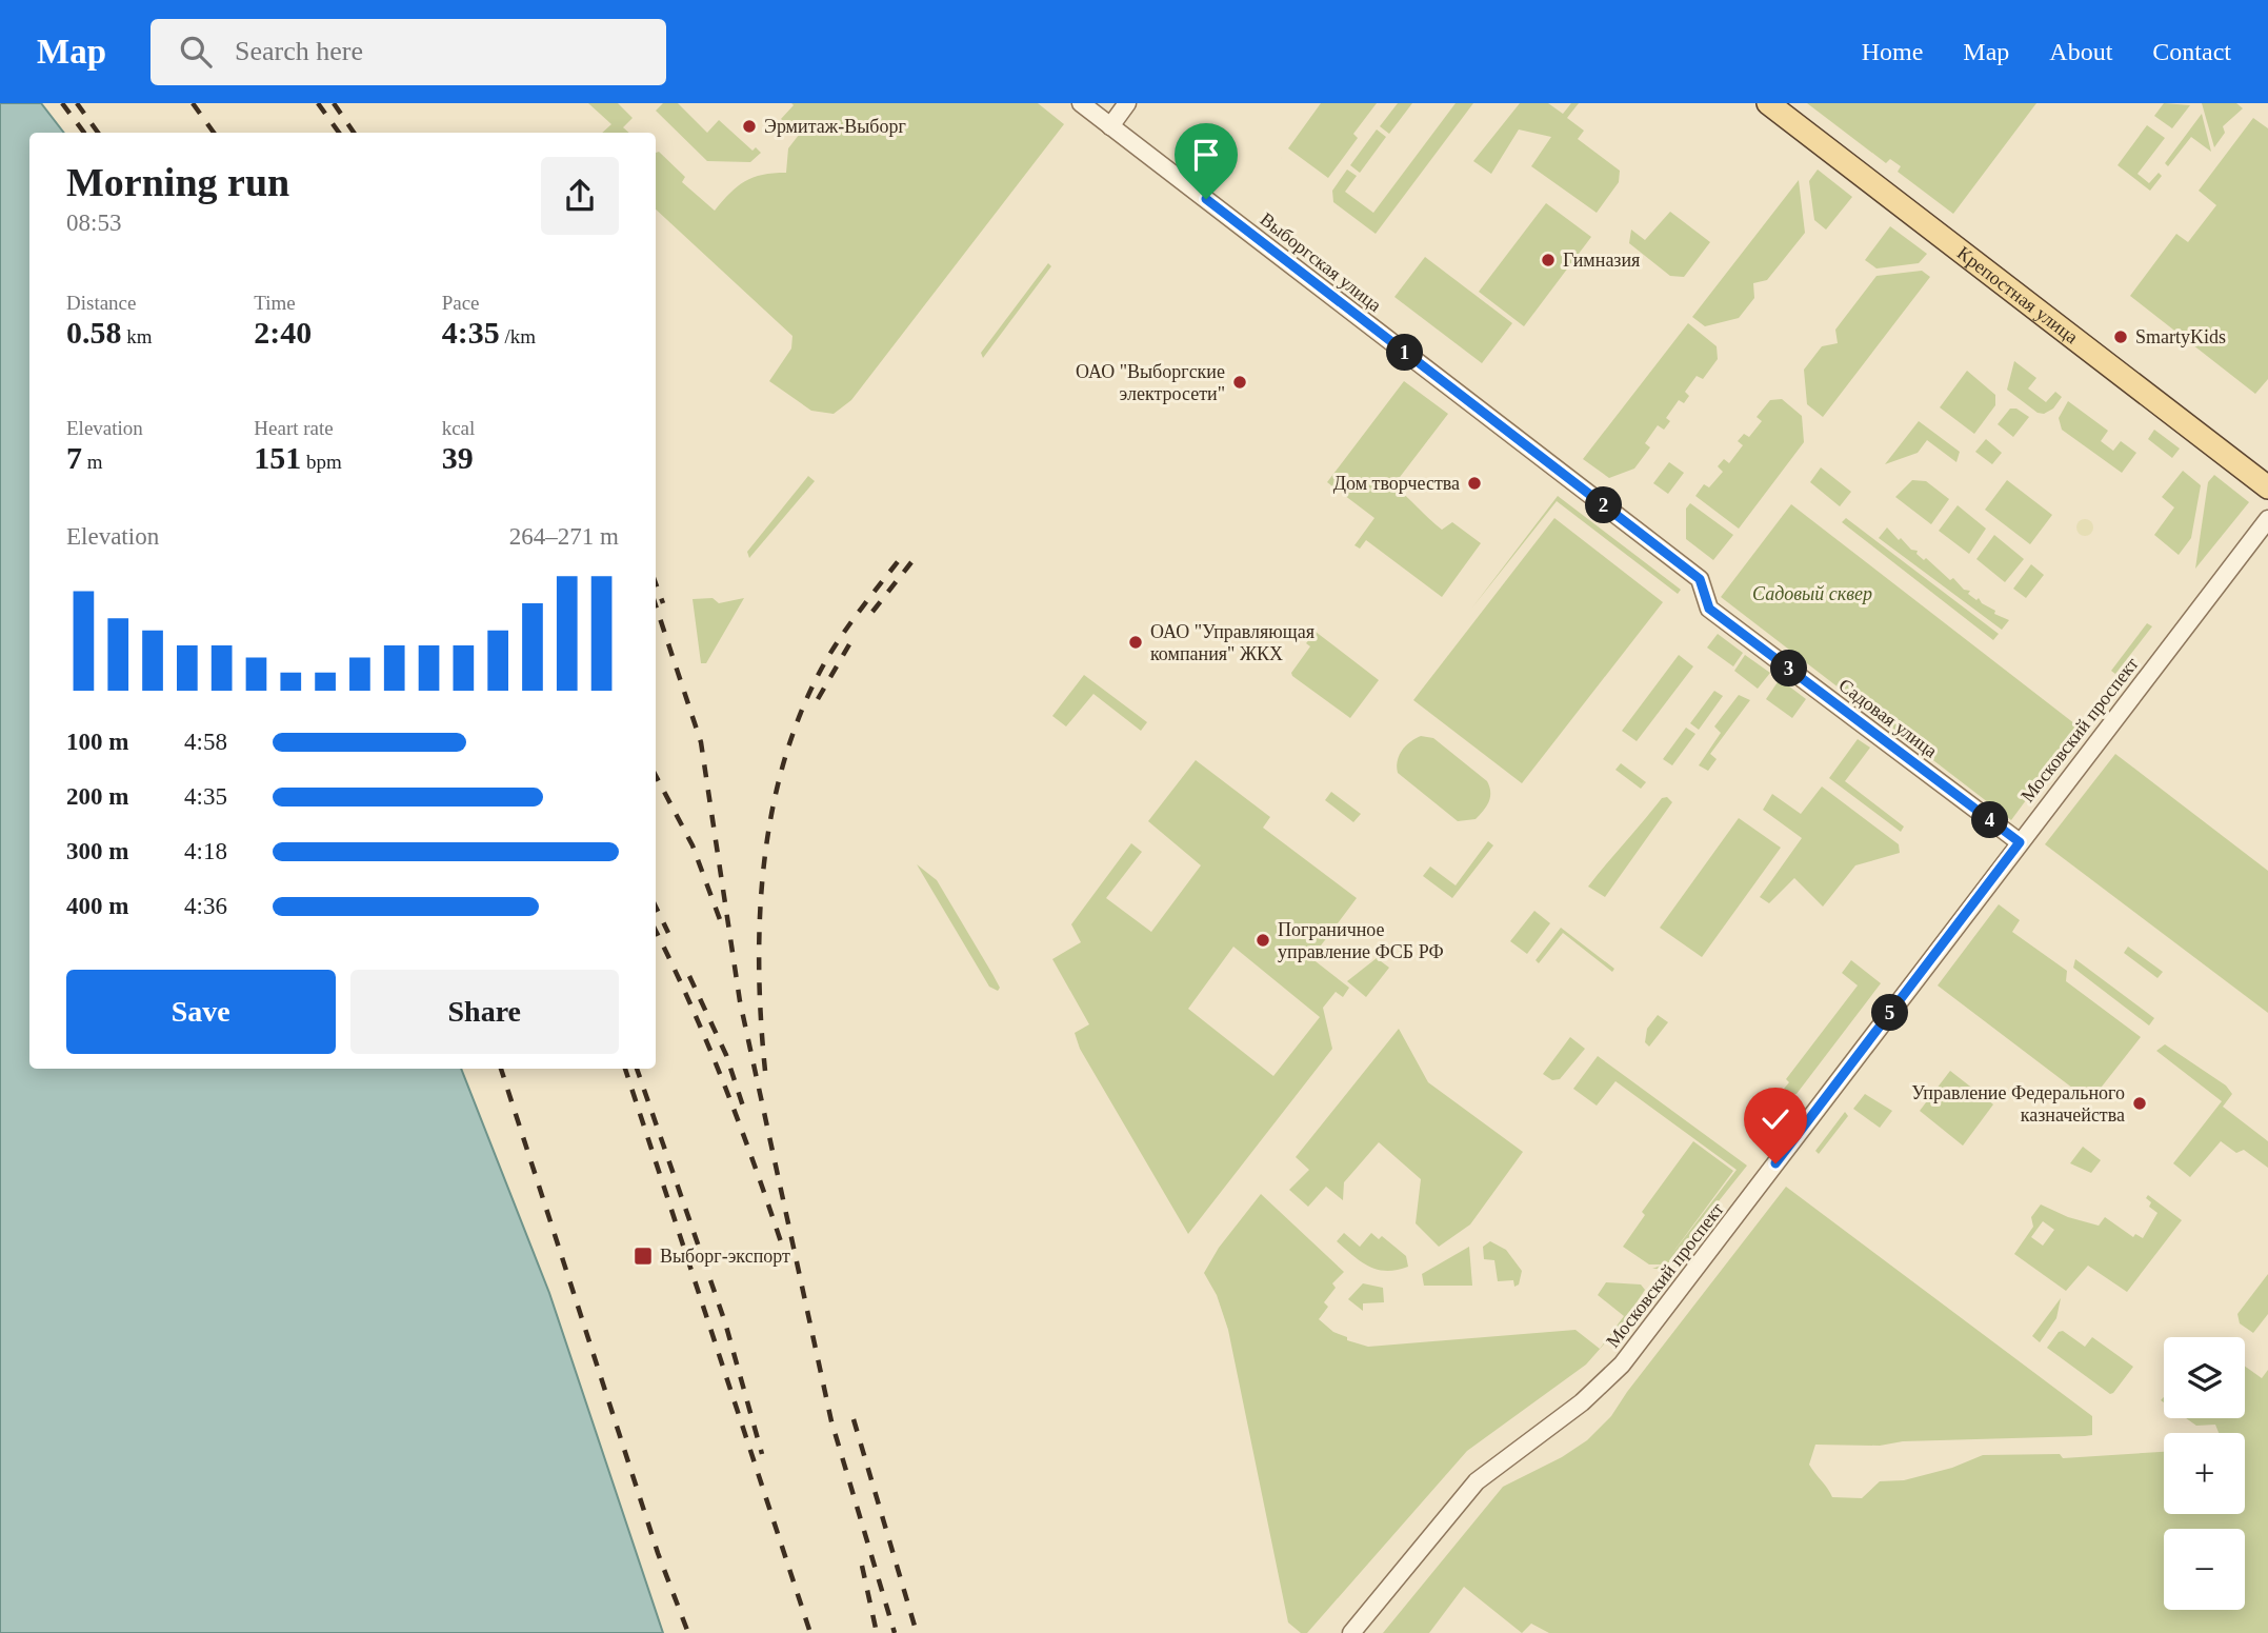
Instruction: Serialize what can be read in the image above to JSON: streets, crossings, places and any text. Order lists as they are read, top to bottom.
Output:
{
  "streets": {
    "main road": ["Крепостная улица"],
    "street": ["Выборгская улица", "Садовая улица", "Московский проспект"]
  },
  "crossings": [
    ["Выборгская улица", "Садовая улица"],
    ["Садовая улица", "Московский проспект"]
  ],
  "parks": ["Садовый сквер"],
  "places": {
    "other": [
      "Эрмитаж-Выборг",
      "Гимназия",
      "SmartyKids",
      "ОАО \"Выборгские электросети\"",
      "Дом творчества",
      "ОАО \"Управляющая компания\" ЖКХ",
      "Пограничное управление ФСБ РФ",
      "Управление Федерального казначейства"
    ],
    "transit": ["Выборг-экспорт"]
  },
  "page": {
    "header": "Map",
    "search": "Search here",
    "nav": [
      "Home",
      "Map",
      "About",
      "Contact"
    ],
    "heading": ["Morning run", "08:53"],
    "stats": [
      ["Distance", "0.58 km"],
      ["Time", "2:40"],
      ["Pace", "4:35 /km"],
      ["Elevation", "7 m"],
      ["Heart rate", "151 bpm"],
      ["kcal", "39"]
    ],
    "pins": [
      "1",
      "2",
      "3",
      "4",
      "5"
    ],
    "chart": ["Elevation", "264–271 m"],
    "list": [
      {
        "name": "100 m",
        "note": "4:58"
      },
      {
        "name": "200 m",
        "note": "4:35"
      },
      {
        "name": "300 m",
        "note": "4:18"
      },
      {
        "name": "400 m",
        "note": "4:36"
      }
    ],
    "buttons": ["Save", "Share"],
    "map_buttons": ["+", "−"]
  }
}
